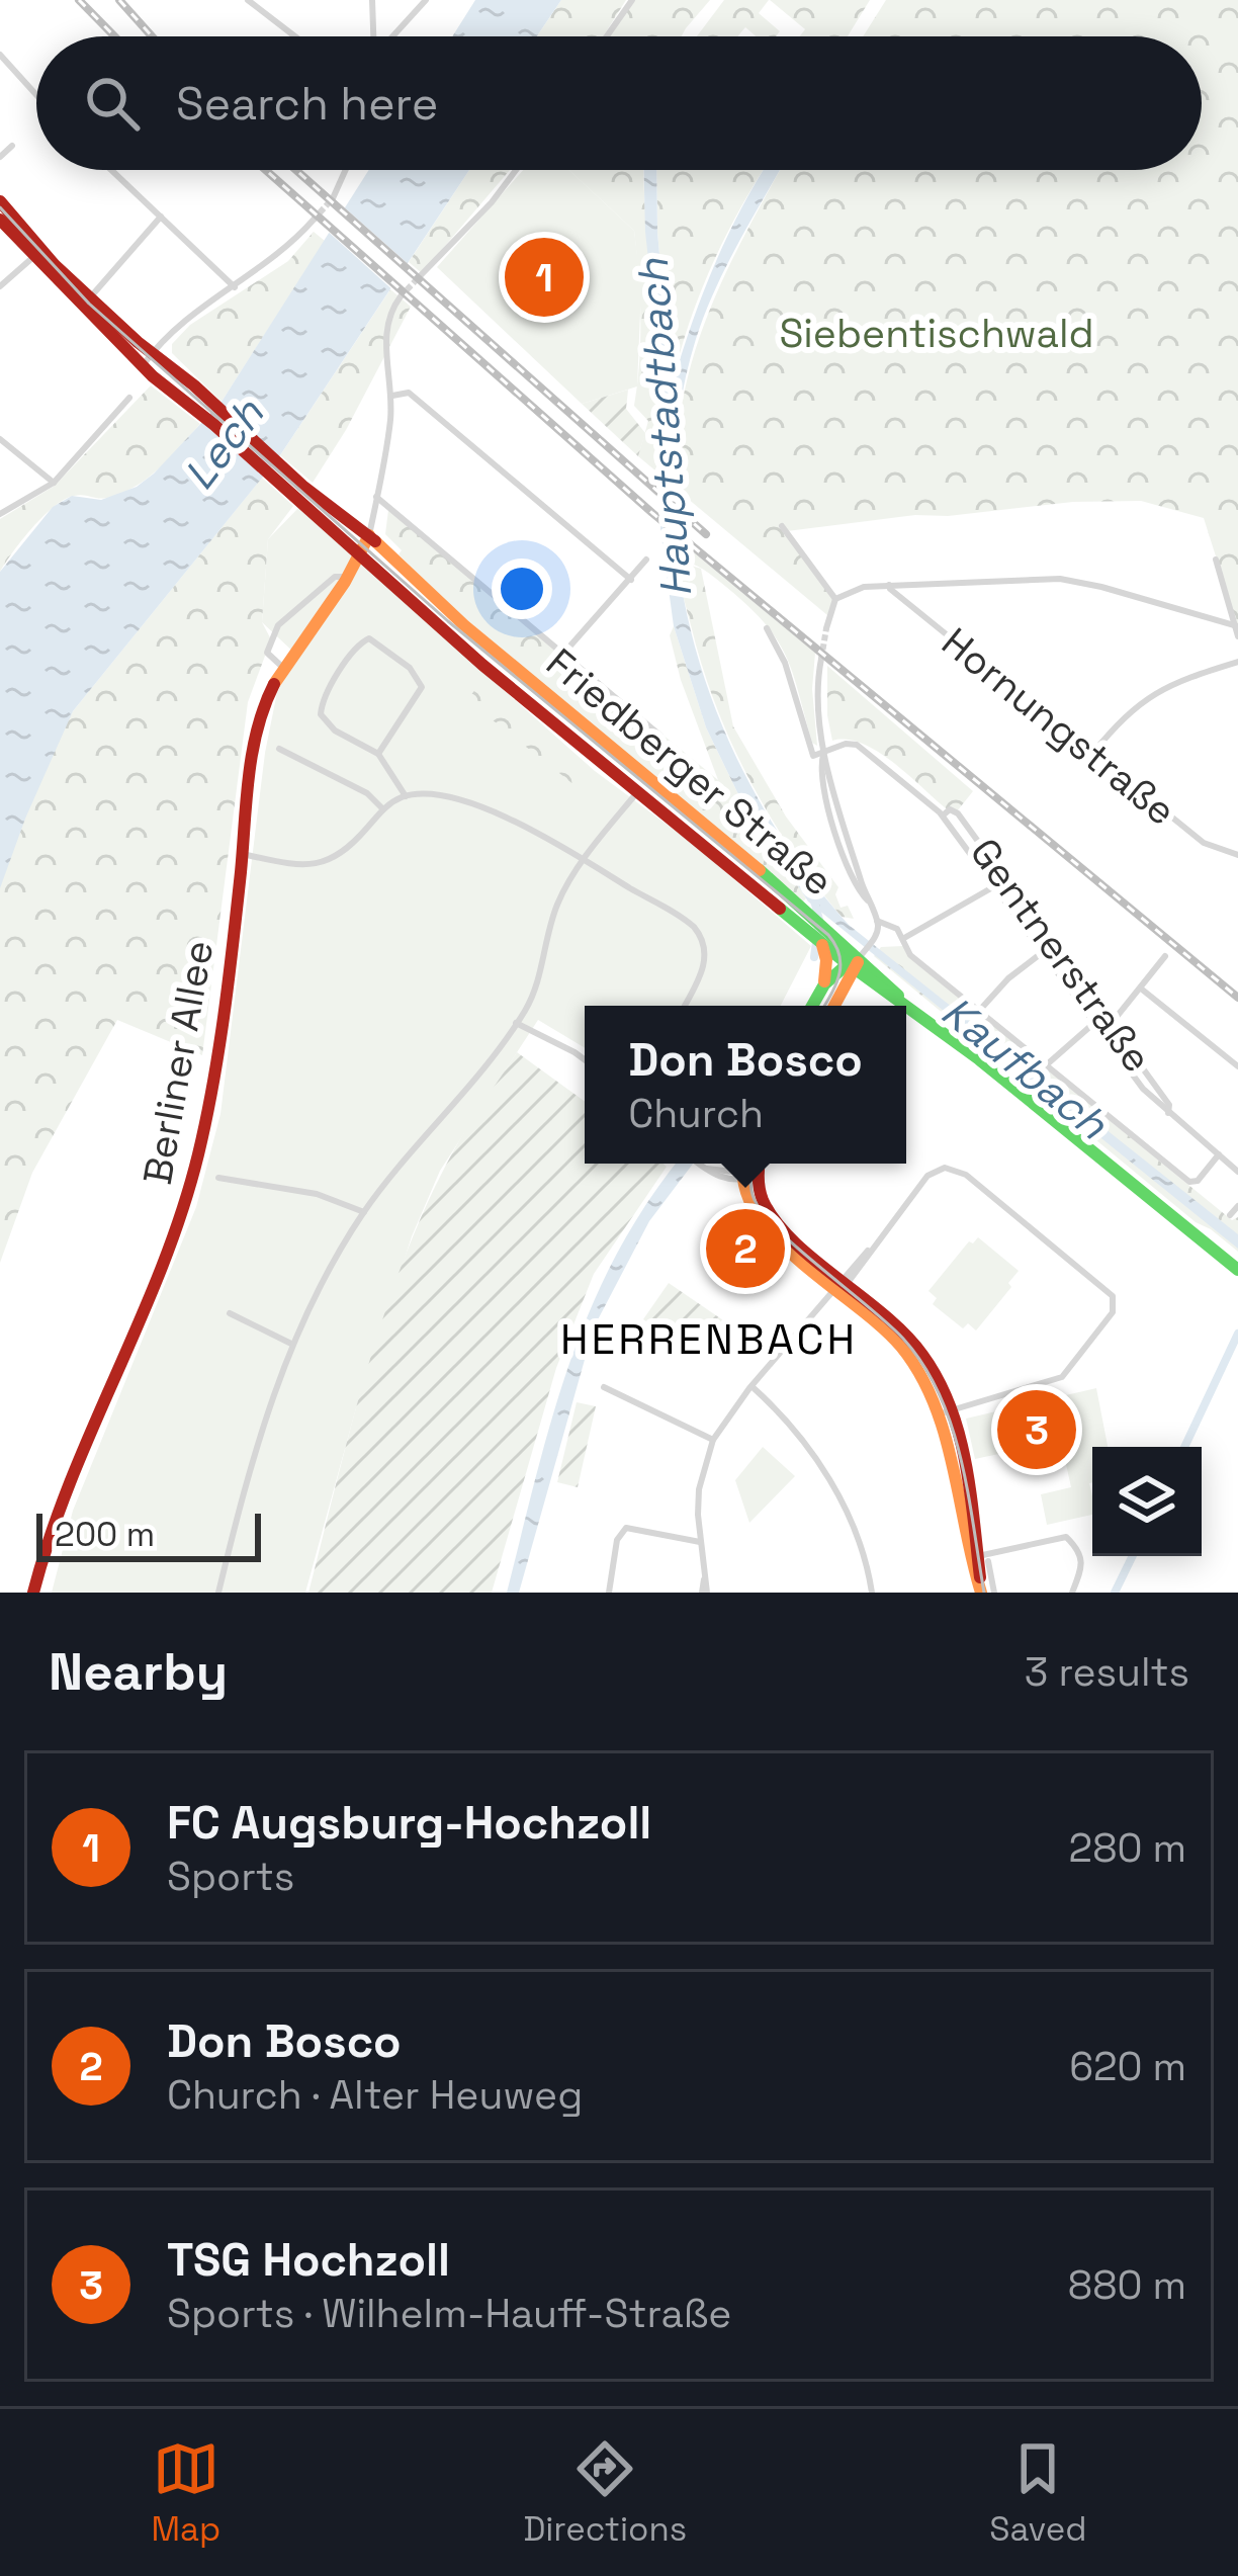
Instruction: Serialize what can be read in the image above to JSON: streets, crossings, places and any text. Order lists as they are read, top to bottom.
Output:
{
  "streets": {
    "main road": ["Friedberger Straße", "Berliner Allee"],
    "street": ["Hornungstraße", "Gentnerstraße"]
  },
  "crossings": [
    ["Friedberger Straße", "Berliner Allee"]
  ],
  "districts": ["HERRENBACH"],
  "water": ["Hauptstadtbach", "Lech", "Kaufbach"],
  "parks": ["Siebentischwald"],
  "scale_bar": "200 m",
  "page": {
    "search": "Search here",
    "pins": ["1", "2", "3"],
    "popup": ["Don Bosco", "Church"],
    "scale": "200 m",
    "heading": ["Nearby", "3 results"],
    "list": [
      {
        "mark": "1",
        "name": "FC Augsburg-Hochzoll",
        "note": "Sports",
        "value": "280 m"
      },
      {
        "mark": "2",
        "name": "Don Bosco",
        "note": "Church · Alter Heuweg",
        "value": "620 m"
      },
      {
        "mark": "3",
        "name": "TSG Hochzoll",
        "note": "Sports · Wilhelm-Hauff-Straße",
        "value": "880 m"
      }
    ],
    "nav": ["Map", "Directions", "Saved"]
  }
}
